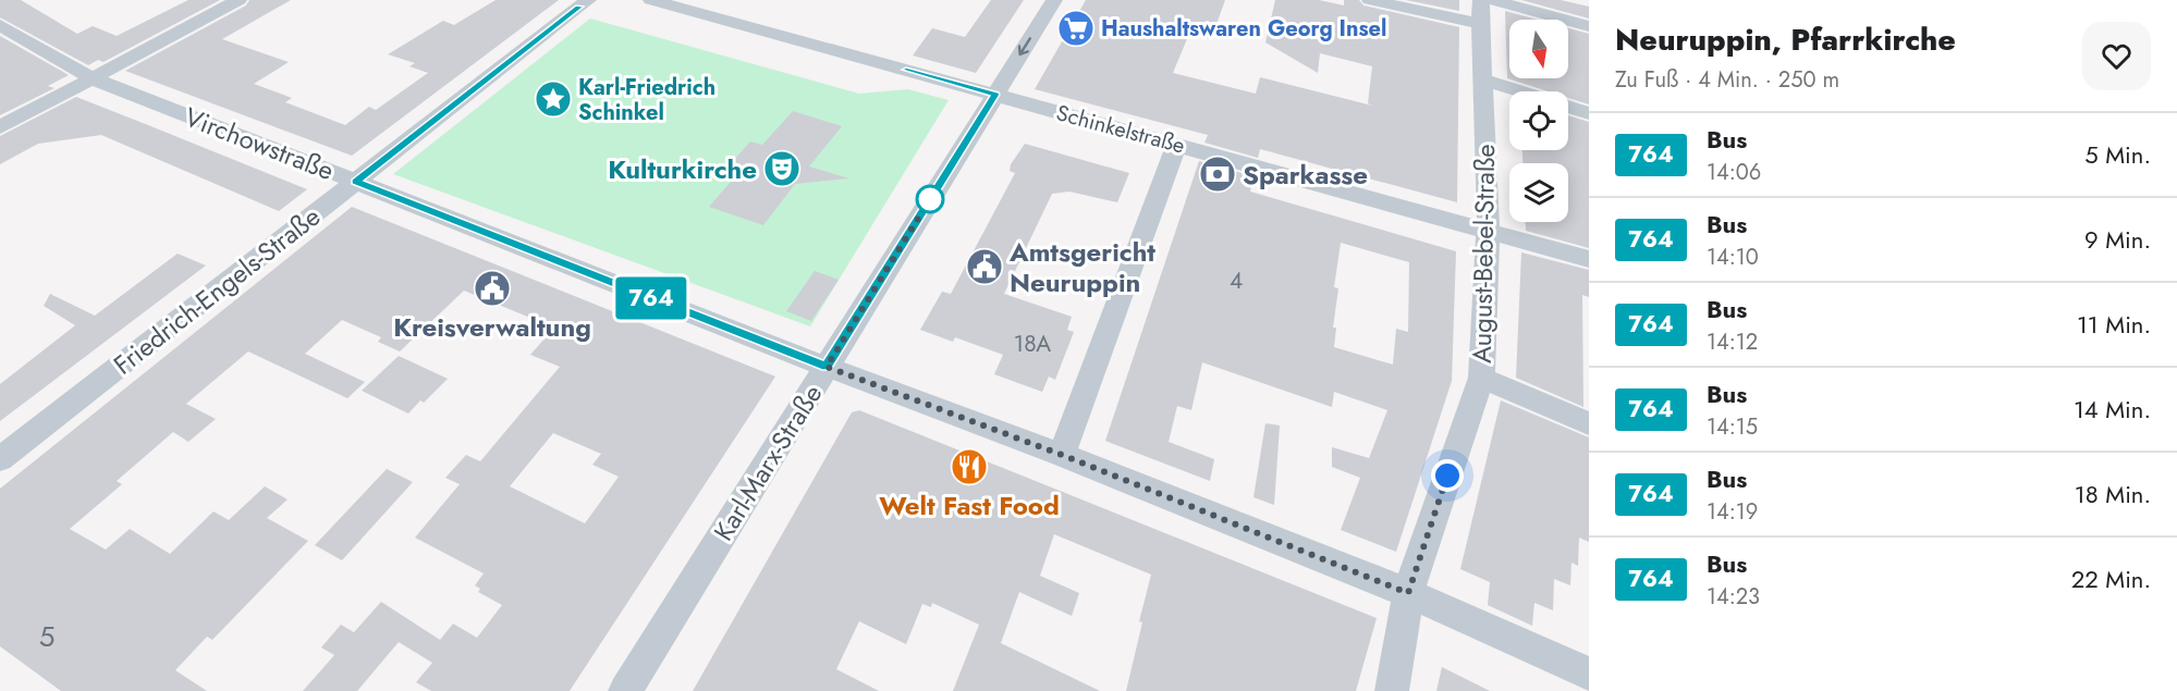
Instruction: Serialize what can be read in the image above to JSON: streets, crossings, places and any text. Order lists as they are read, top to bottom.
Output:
{
  "streets": {
    "street": [
      "Schinkelstraße",
      "Virchowstraße",
      "August-Bebel-Straße",
      "Friedrich-Engels-Straße",
      "Karl-Marx-Straße"
    ]
  },
  "crossings": [
    ["Schinkelstraße", "August-Bebel-Straße"],
    ["Schinkelstraße", "Karl-Marx-Straße"],
    ["Virchowstraße", "August-Bebel-Straße"],
    ["Virchowstraße", "Friedrich-Engels-Straße"],
    ["Virchowstraße", "Karl-Marx-Straße"]
  ],
  "places": {
    "supermarket": ["Haushaltswaren Georg Insel"],
    "place": ["Karl-Friedrich Schinkel"],
    "theatre": ["Kulturkirche"],
    "bank": ["Sparkasse"],
    "public building": ["Amtsgericht Neuruppin", "Kreisverwaltung"],
    "restaurant": ["Welt Fast Food"]
  },
  "lines": ["bus line 764"],
  "house_numbers": ["4", "18A", "5"],
  "north": "bottom",
  "page": {
    "on_map": "764",
    "heading": ["Neuruppin, Pfarrkirche", "Zu Fuß · 4 Min. · 250 m"],
    "list": [
      {
        "mark": "764",
        "name": "Bus",
        "note": "14:06",
        "value": "5 Min."
      },
      {
        "mark": "764",
        "name": "Bus",
        "note": "14:10",
        "value": "9 Min."
      },
      {
        "mark": "764",
        "name": "Bus",
        "note": "14:12",
        "value": "11 Min."
      },
      {
        "mark": "764",
        "name": "Bus",
        "note": "14:15",
        "value": "14 Min."
      },
      {
        "mark": "764",
        "name": "Bus",
        "note": "14:19",
        "value": "18 Min."
      },
      {
        "mark": "764",
        "name": "Bus",
        "note": "14:23",
        "value": "22 Min."
      }
    ]
  }
}
